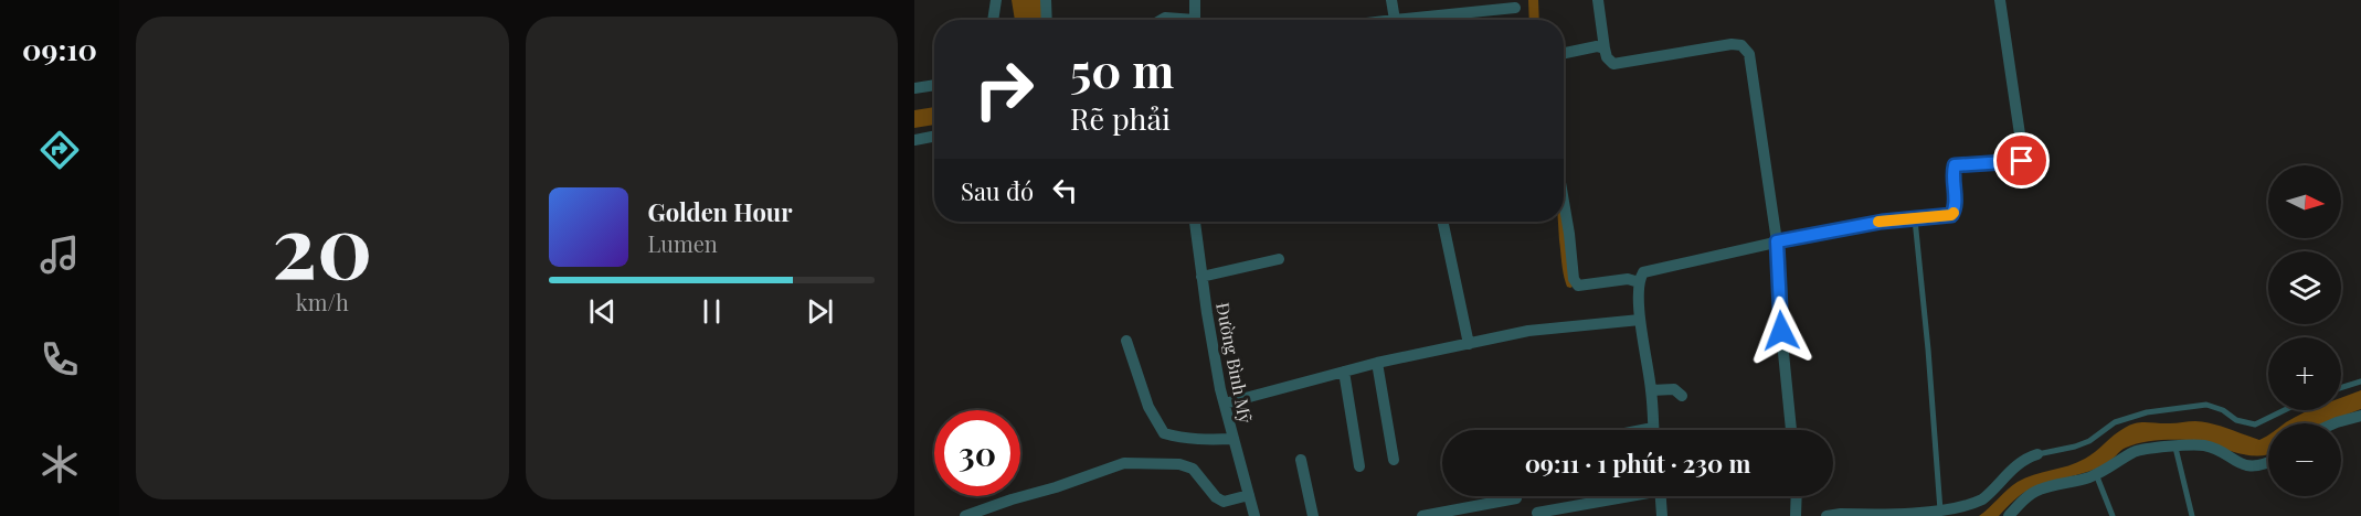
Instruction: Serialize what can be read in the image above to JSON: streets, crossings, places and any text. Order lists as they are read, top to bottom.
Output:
{
  "streets": {
    "street": ["Đường Bình Mỹ"]
  },
  "north": "right",
  "page": {
    "tabs": "09:10",
    "tile": ["20", "km/h"],
    "turn": ["50 m", "Rẽ phải"],
    "then": "Sau đó",
    "map_buttons": ["+", "−"],
    "song": ["Golden Hour", "Lumen"],
    "limit": "30",
    "trip": "09:11 · 1 phút · 230 m"
  }
}
